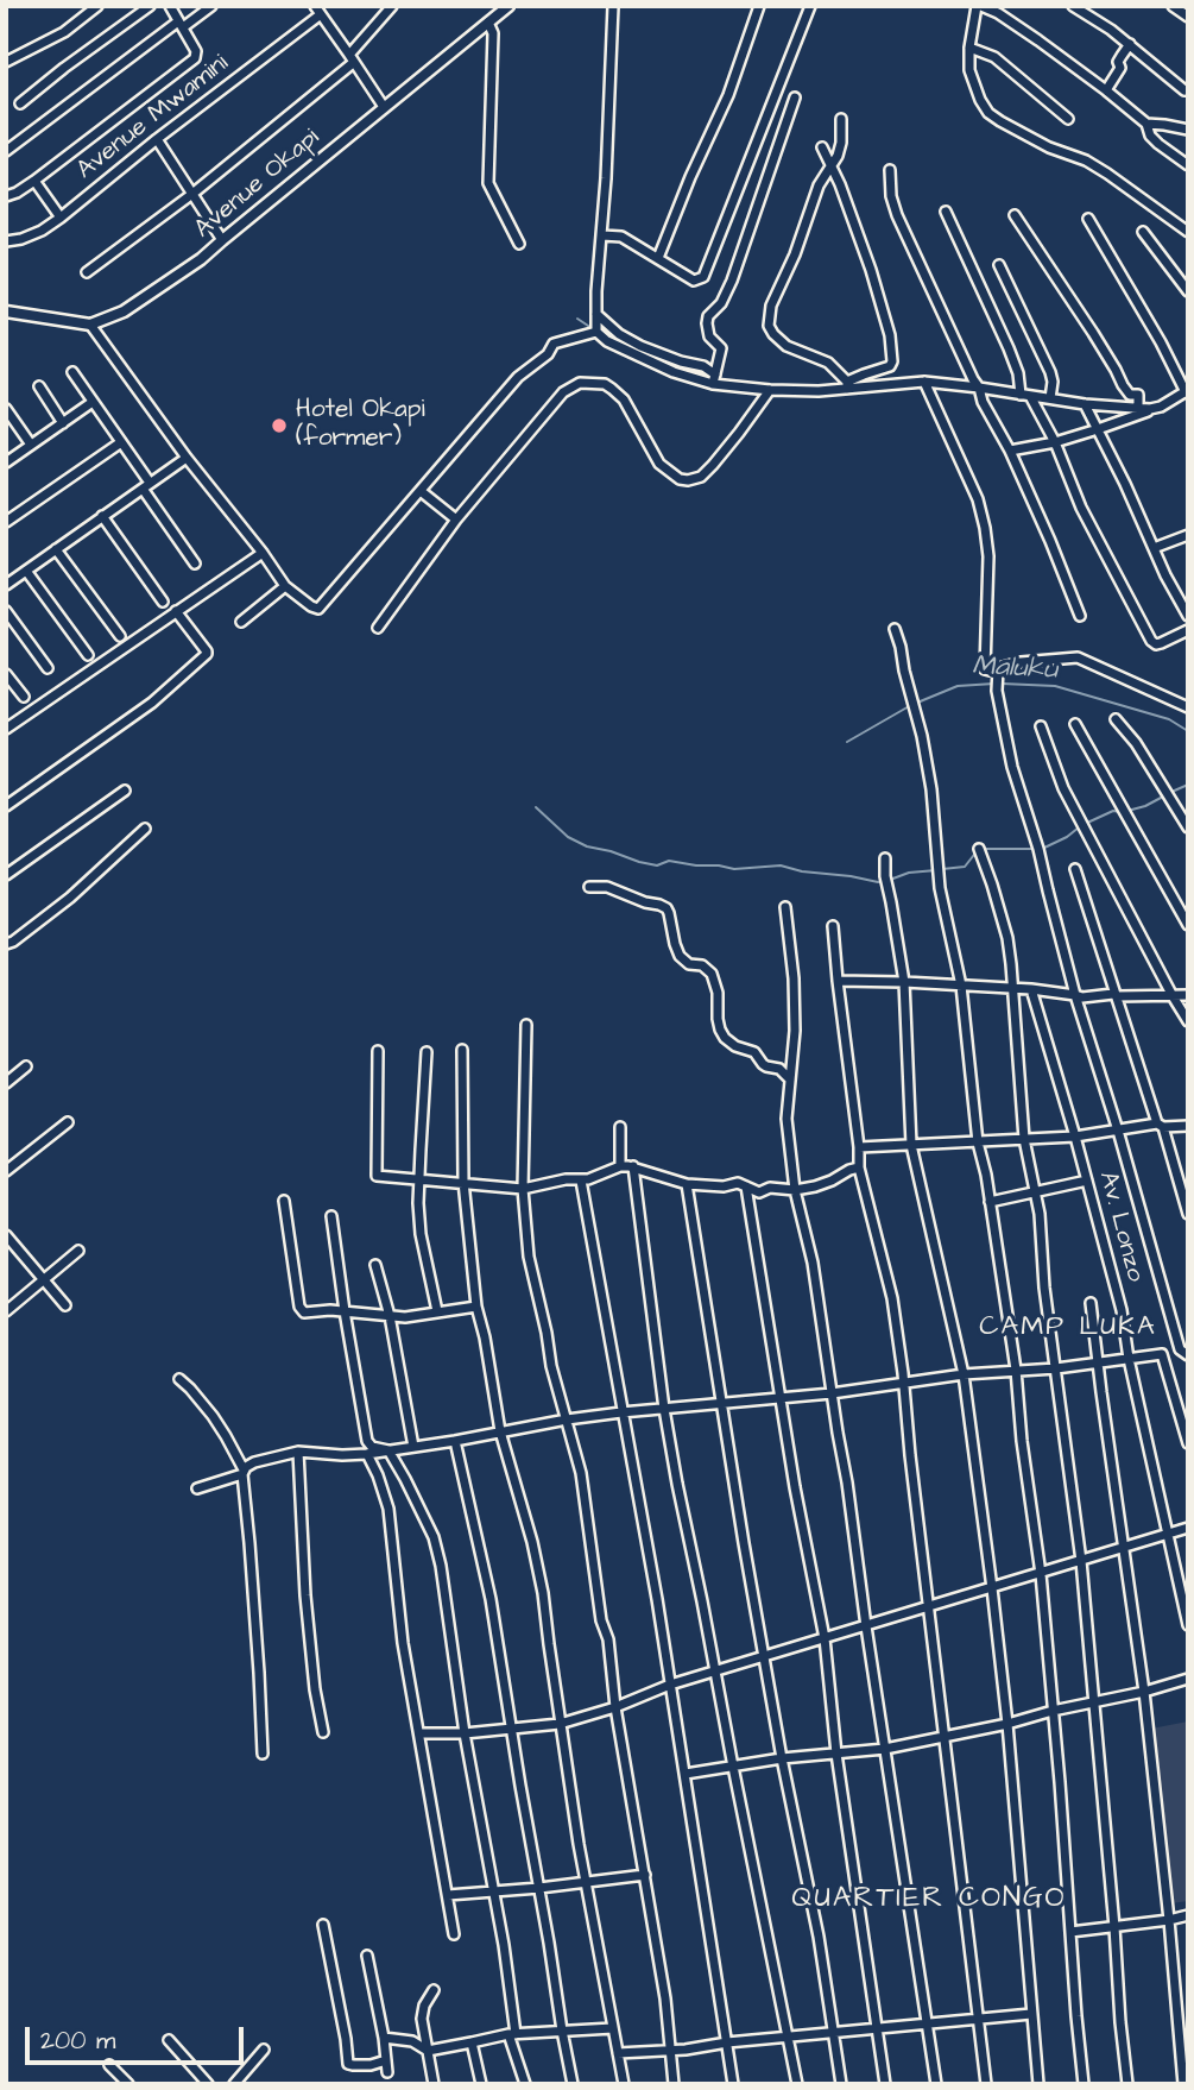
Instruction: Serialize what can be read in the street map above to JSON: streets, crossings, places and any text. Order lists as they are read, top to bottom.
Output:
{
  "streets": {
    "street": ["Avenue Mwamini", "Avenue Okapi", "Av. Lonzo"]
  },
  "districts": ["CAMP LUKA", "QUARTIER CONGO"],
  "water": ["Maluku"],
  "places": ["Hotel Okapi (former)"],
  "scale_bar": "200 m"
}
